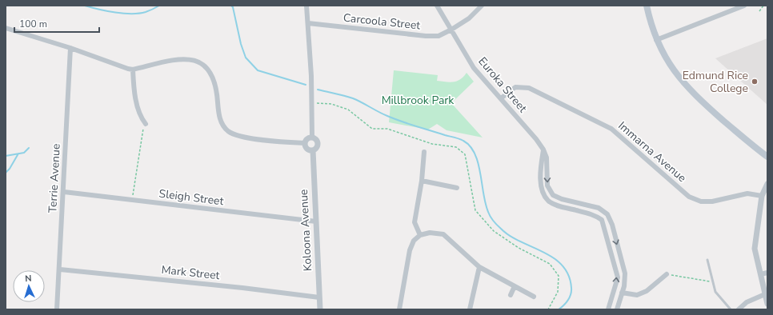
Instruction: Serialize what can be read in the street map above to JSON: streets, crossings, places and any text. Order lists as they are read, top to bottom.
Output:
{
  "streets": {
    "street": [
      "Carcoola Street",
      "Euroka Street",
      "Immarna Avenue",
      "Terrie Avenue",
      "Sleigh Street",
      "Koloona Avenue",
      "Mark Street"
    ]
  },
  "crossings": [
    ["Carcoola Street", "Euroka Street"],
    ["Euroka Street", "Immarna Avenue"],
    ["Terrie Avenue", "Sleigh Street"],
    ["Terrie Avenue", "Mark Street"],
    ["Sleigh Street", "Koloona Avenue"],
    ["Koloona Avenue", "Mark Street"]
  ],
  "one_way": ["Euroka Street"],
  "parks": ["Millbrook Park"],
  "places": ["Edmund Rice College"],
  "scale_bar": "100 m",
  "north": "top"
}
